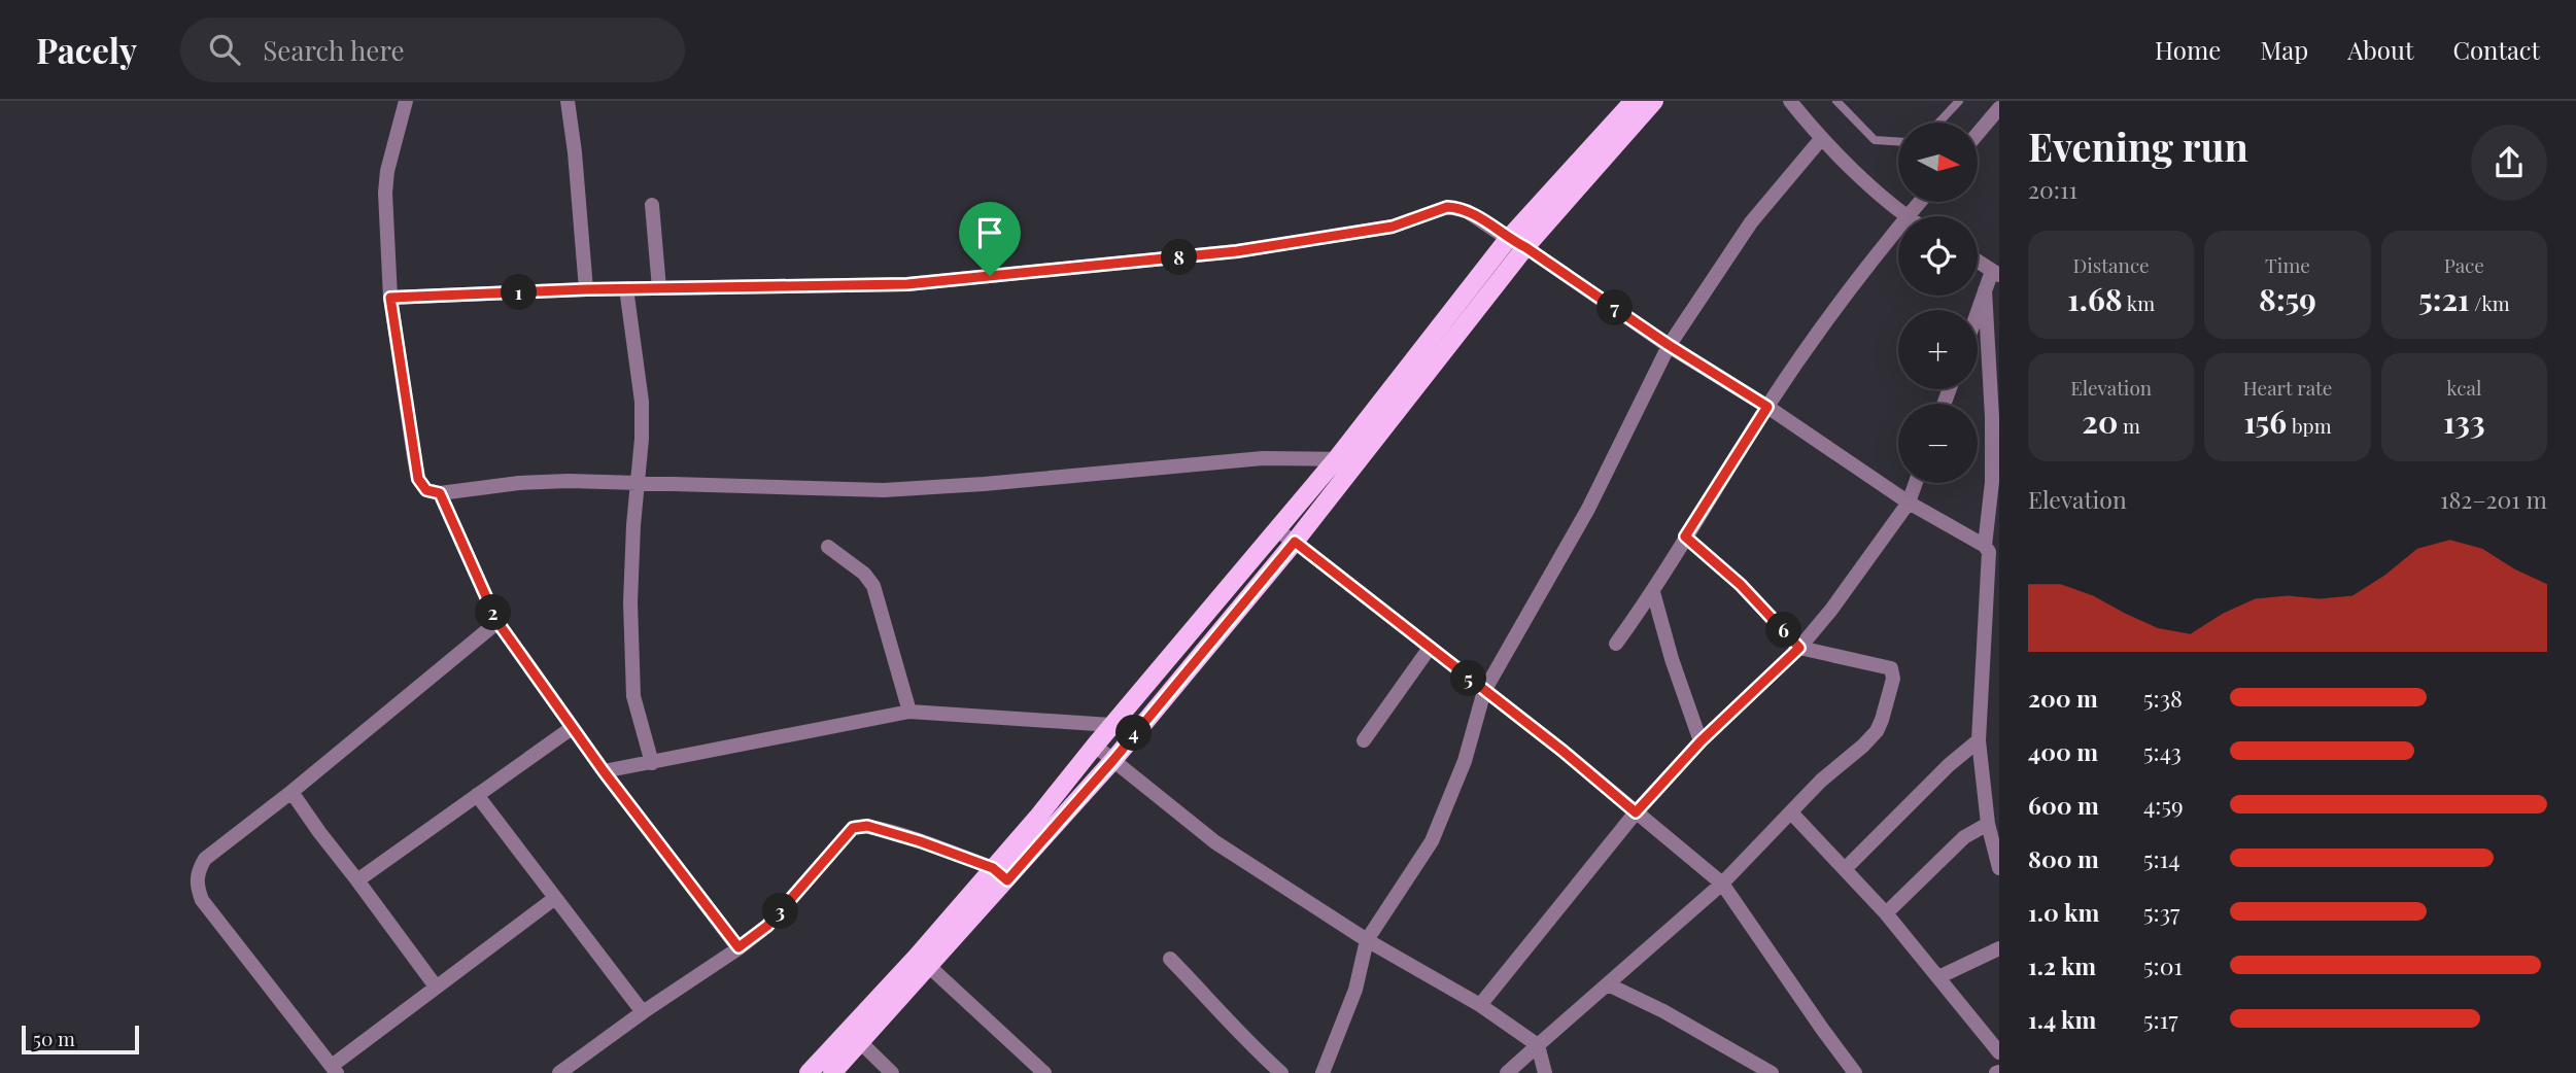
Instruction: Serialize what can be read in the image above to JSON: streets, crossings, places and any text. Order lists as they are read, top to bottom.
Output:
{
  "scale_bar": "50 m",
  "north": "right",
  "page": {
    "header": "Pacely",
    "search": "Search here",
    "nav": [
      "Home",
      "Map",
      "About",
      "Contact"
    ],
    "heading": ["Evening run", "20:11"],
    "map_buttons": ["+", "−"],
    "stats": [
      ["Distance", "1.68 km"],
      ["Time", "8:59"],
      ["Pace", "5:21 /km"],
      ["Elevation", "20 m"],
      ["Heart rate", "156 bpm"],
      ["kcal", "133"]
    ],
    "pins": [
      "8",
      "1",
      "7",
      "2",
      "6",
      "5",
      "4",
      "3"
    ],
    "chart": ["Elevation", "182–201 m"],
    "list": [
      {
        "name": "200 m",
        "note": "5:38"
      },
      {
        "name": "400 m",
        "note": "5:43"
      },
      {
        "name": "600 m",
        "note": "4:59"
      },
      {
        "name": "800 m",
        "note": "5:14"
      },
      {
        "name": "1.0 km",
        "note": "5:37"
      },
      {
        "name": "1.2 km",
        "note": "5:01"
      },
      {
        "name": "1.4 km",
        "note": "5:17"
      }
    ],
    "scale": "50 m"
  }
}
